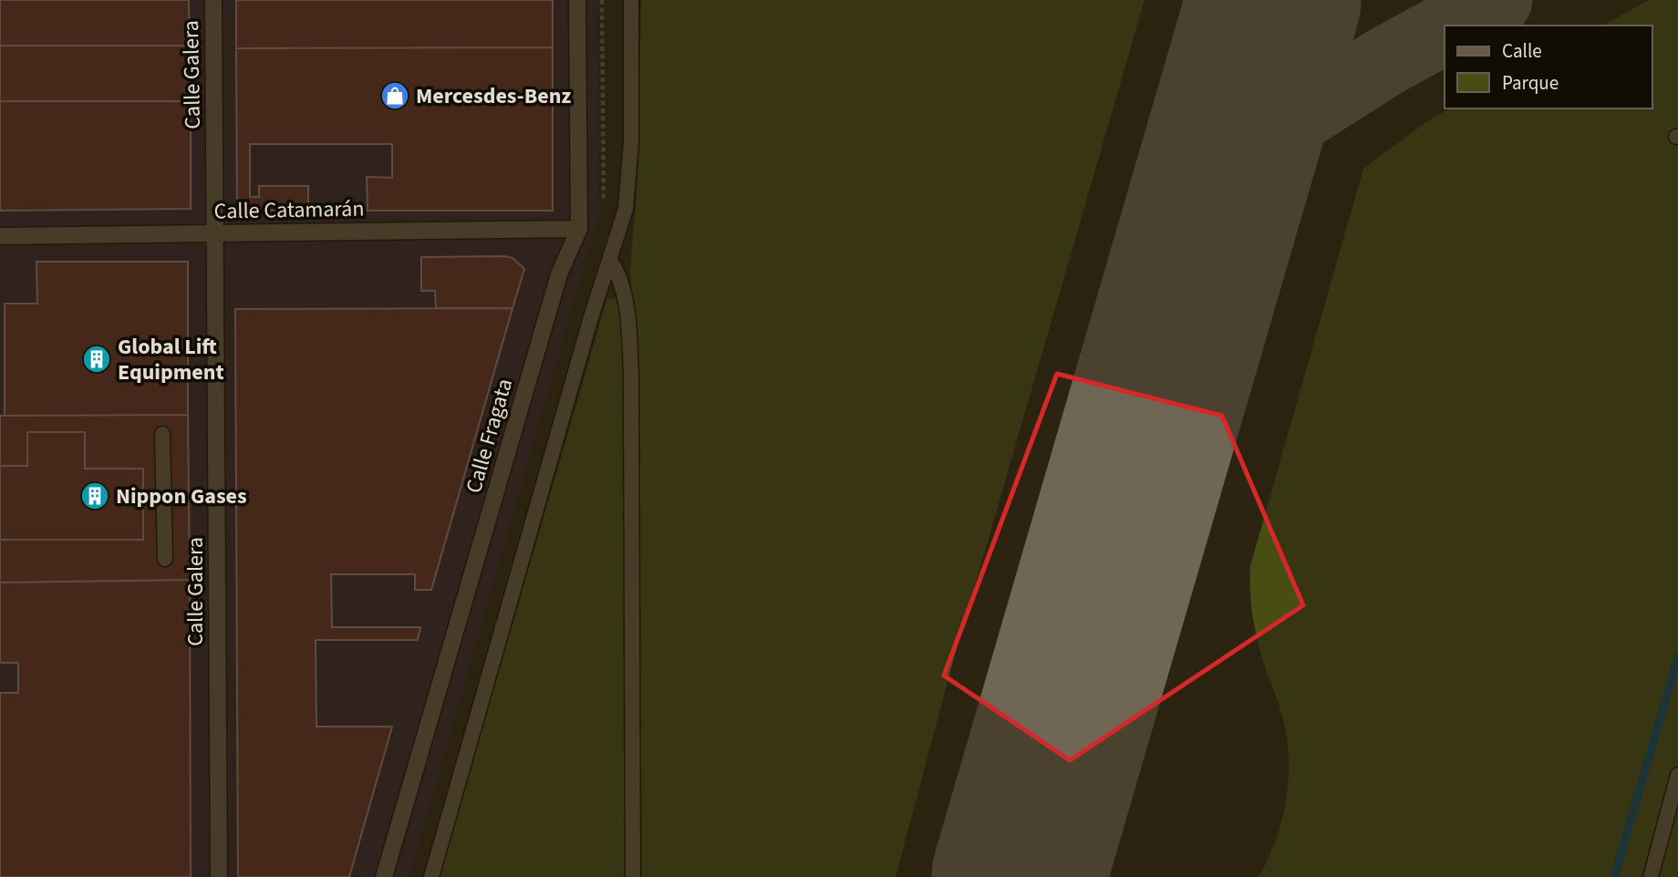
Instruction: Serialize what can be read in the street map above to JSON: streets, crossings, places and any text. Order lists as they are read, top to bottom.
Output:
{
  "streets": {
    "street": ["Calle Galera", "Calle Catamarán", "Calle Fragata"]
  },
  "crossings": [
    ["Calle Galera", "Calle Catamarán"],
    ["Calle Catamarán", "Calle Fragata"]
  ],
  "places": {
    "shop": ["Mercesdes-Benz"],
    "building": ["Global Lift Equipment", "Nippon Gases"]
  },
  "legend": ["Calle", "Parque"]
}
